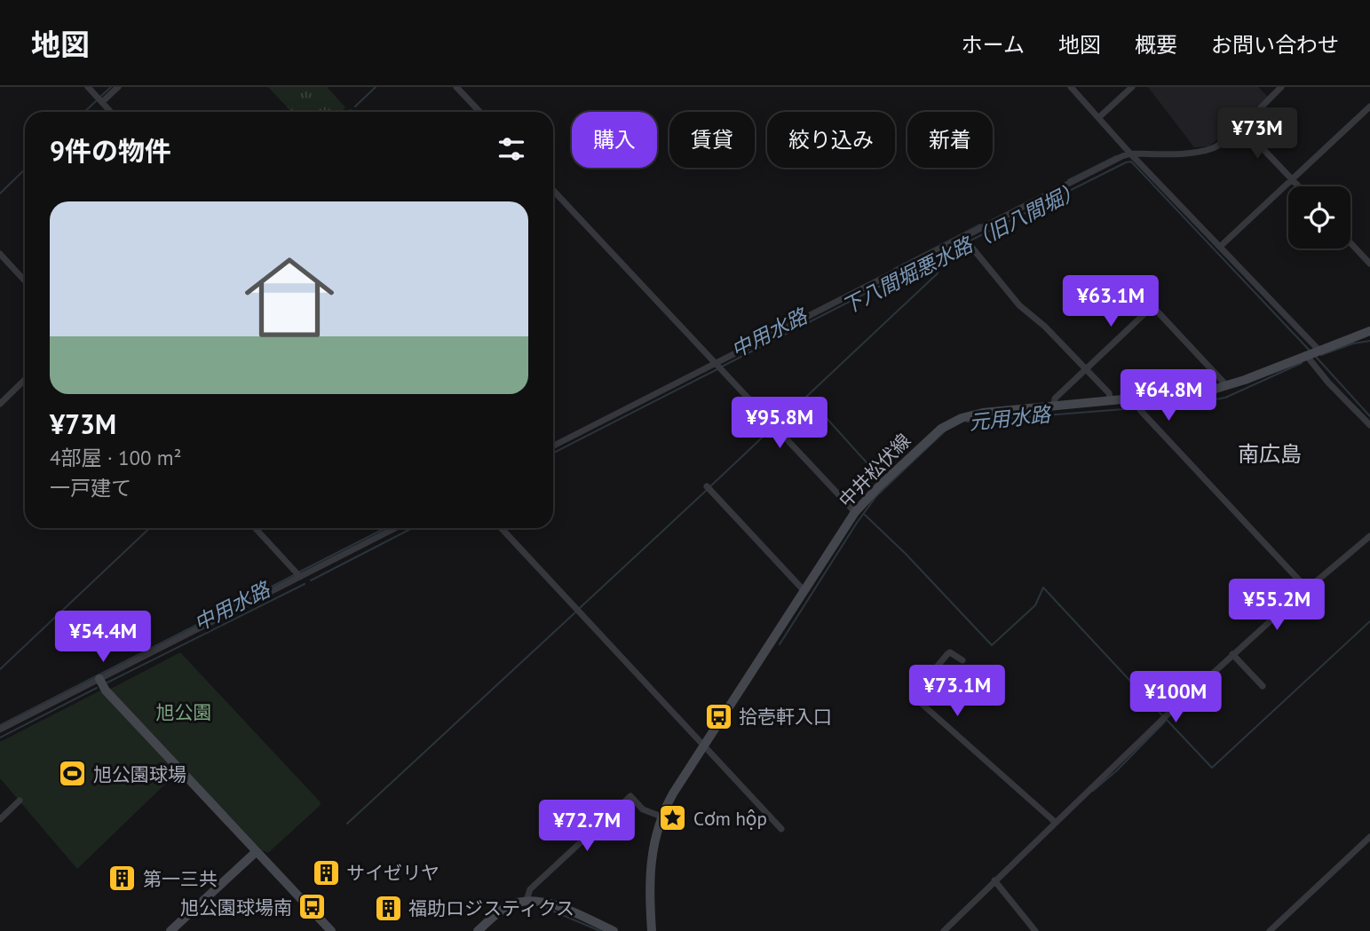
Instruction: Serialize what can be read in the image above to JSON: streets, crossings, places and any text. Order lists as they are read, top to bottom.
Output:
{
  "streets": {
    "main road": ["中井松伏線"]
  },
  "districts": ["南広島"],
  "water": ["下八間堀悪水路（旧八間堀）", "中用水路", "元用水路"],
  "parks": ["旭公園"],
  "places": {
    "bus stop": ["拾壱軒入口", "旭公園球場南"],
    "sports": ["旭公園球場"],
    "place": ["Cơm hộp"],
    "building": ["サイゼリヤ", "第一三共", "福助ロジスティクス"]
  },
  "page": {
    "header": "地図",
    "nav": [
      "ホーム",
      "地図",
      "概要",
      "お問い合わせ"
    ],
    "price": [
      "¥73M",
      "¥63.1M",
      "¥64.8M",
      "¥95.8M",
      "¥55.2M",
      "¥54.4M",
      "¥73.1M",
      "¥100M",
      "¥72.7M"
    ],
    "chip": [
      "購入",
      "賃貸",
      "絞り込み",
      "新着"
    ],
    "heading": "9件の物件",
    "list": [
      {
        "name": "¥73M",
        "note": "4部屋 · 100 m² · 一戸建て"
      }
    ]
  }
}
